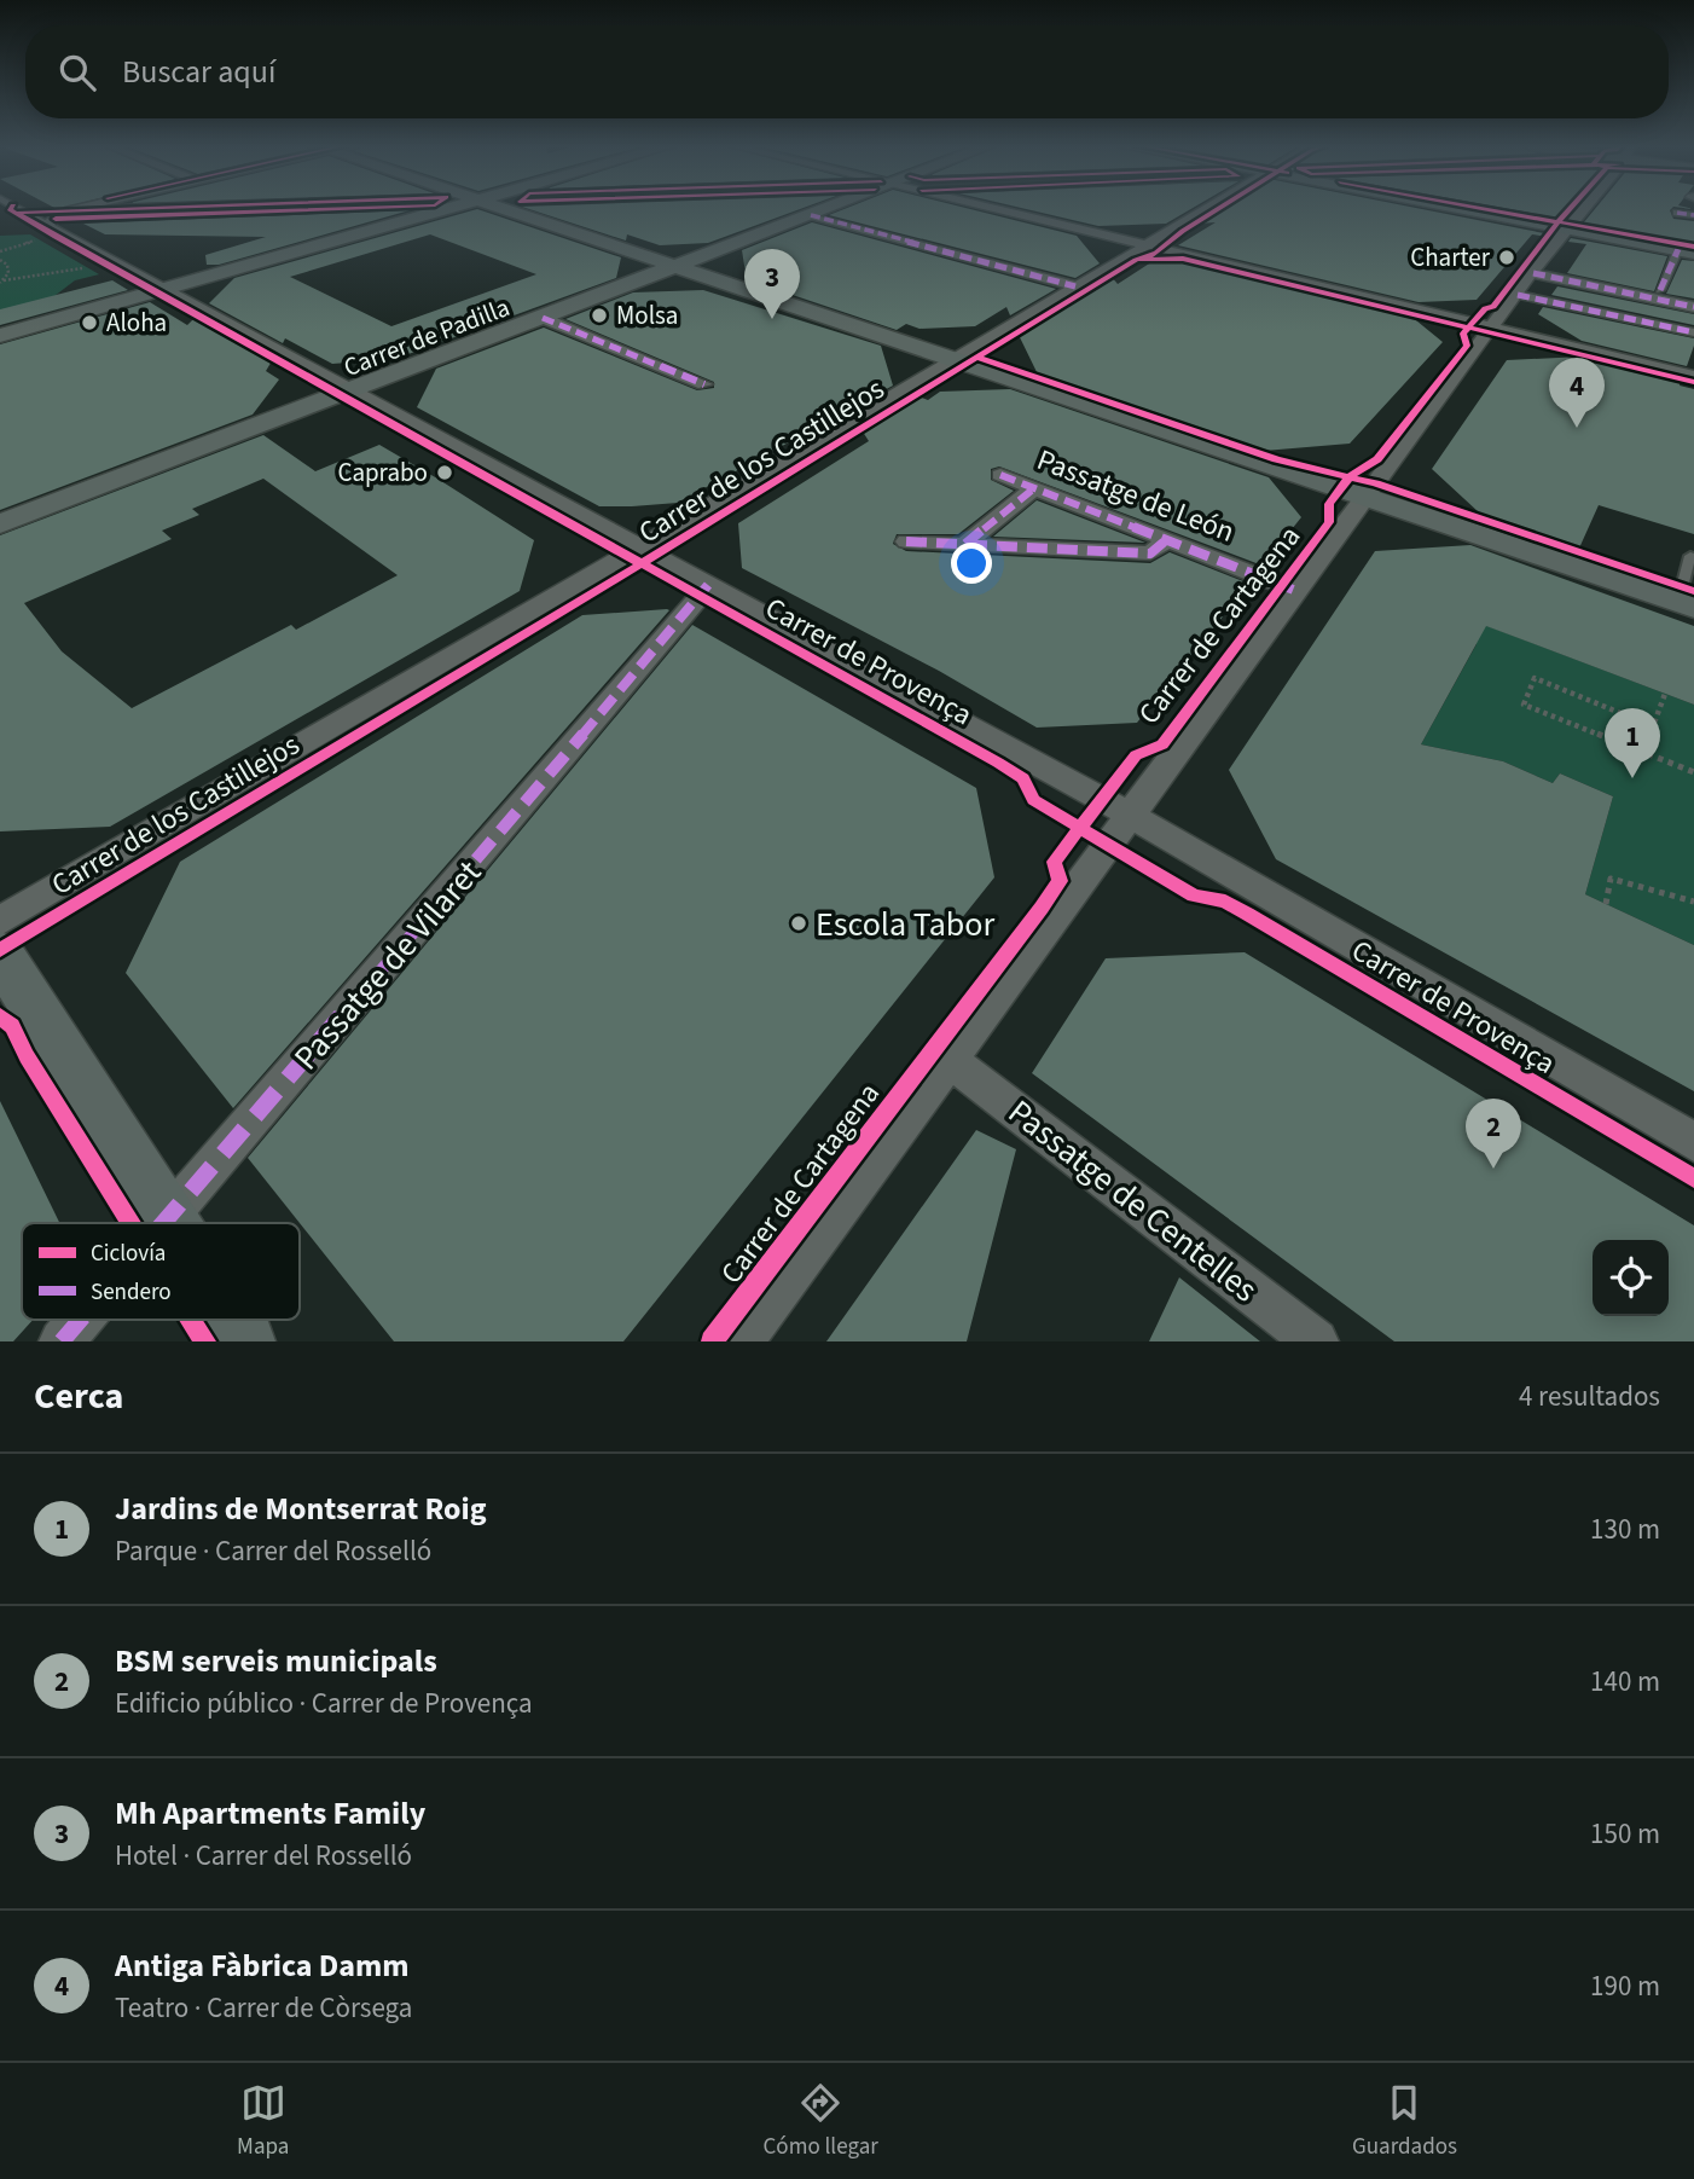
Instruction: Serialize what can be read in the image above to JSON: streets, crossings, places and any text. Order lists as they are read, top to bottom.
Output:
{
  "streets": {
    "main road": ["Carrer de Padilla"],
    "street": [
      "Carrer de los Castillejos",
      "Passatge de León",
      "Carrer de Cartagena",
      "Carrer de Provença",
      "Passatge de Vilaret",
      "Passatge de Centelles"
    ]
  },
  "crossings": [
    ["Carrer de Padilla", "Carrer de Provença"],
    ["Carrer de los Castillejos", "Carrer de Provença"],
    ["Passatge de León", "Carrer de Cartagena"],
    ["Carrer de Cartagena", "Carrer de Provença"],
    ["Carrer de Cartagena", "Passatge de Centelles"],
    ["Carrer de Provença", "Passatge de Vilaret"]
  ],
  "places": [
    "Charter",
    "Molsa",
    "Aloha",
    "Caprabo",
    "Escola Tabor"
  ],
  "legend": ["Ciclovía", "Sendero"],
  "page": {
    "search": "Buscar aquí",
    "pins": [
      "3",
      "4",
      "1",
      "2"
    ],
    "heading": ["Cerca", "4 resultados"],
    "list": [
      {
        "mark": "1",
        "name": "Jardins de Montserrat Roig",
        "note": "Parque · Carrer del Rosselló",
        "value": "130 m"
      },
      {
        "mark": "2",
        "name": "BSM serveis municipals",
        "note": "Edificio público · Carrer de Provença",
        "value": "140 m"
      },
      {
        "mark": "3",
        "name": "Mh Apartments Family",
        "note": "Hotel · Carrer del Rosselló",
        "value": "150 m"
      },
      {
        "mark": "4",
        "name": "Antiga Fàbrica Damm",
        "note": "Teatro · Carrer de Còrsega",
        "value": "190 m"
      }
    ],
    "nav": ["Mapa", "Cómo llegar", "Guardados"]
  }
}
